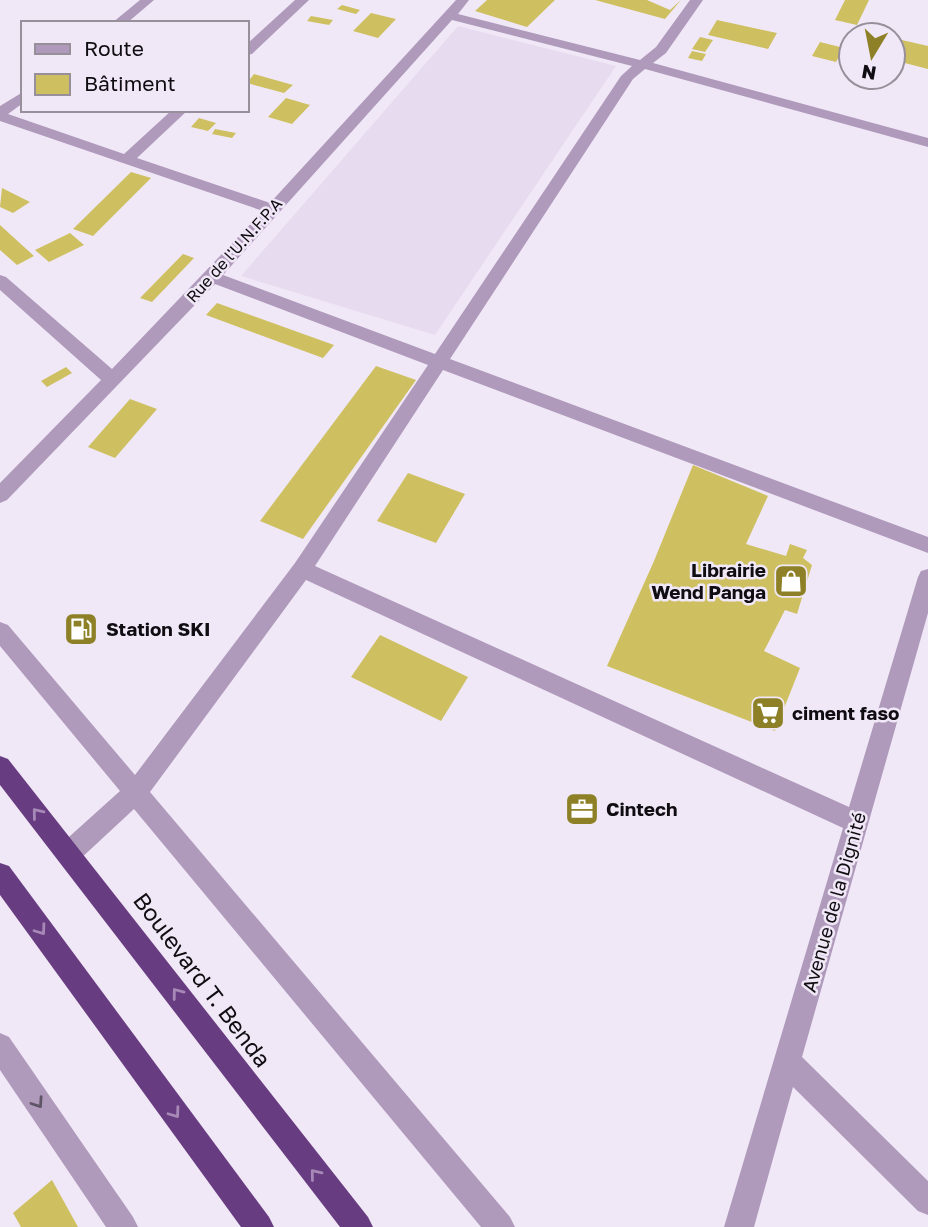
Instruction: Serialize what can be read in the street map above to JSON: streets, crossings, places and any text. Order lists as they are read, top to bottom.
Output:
{
  "streets": {
    "highway": ["Boulevard T. Benda"],
    "street": ["Rue de l'U.N.F.P.A", "Avenue de la Dignité"]
  },
  "places": {
    "shop": ["Librairie Wend Panga"],
    "fuel station": ["Station SKI"],
    "supermarket": ["ciment faso"],
    "office": ["Cintech"]
  },
  "legend": ["Route", "Bâtiment"],
  "north": "bottom"
}
